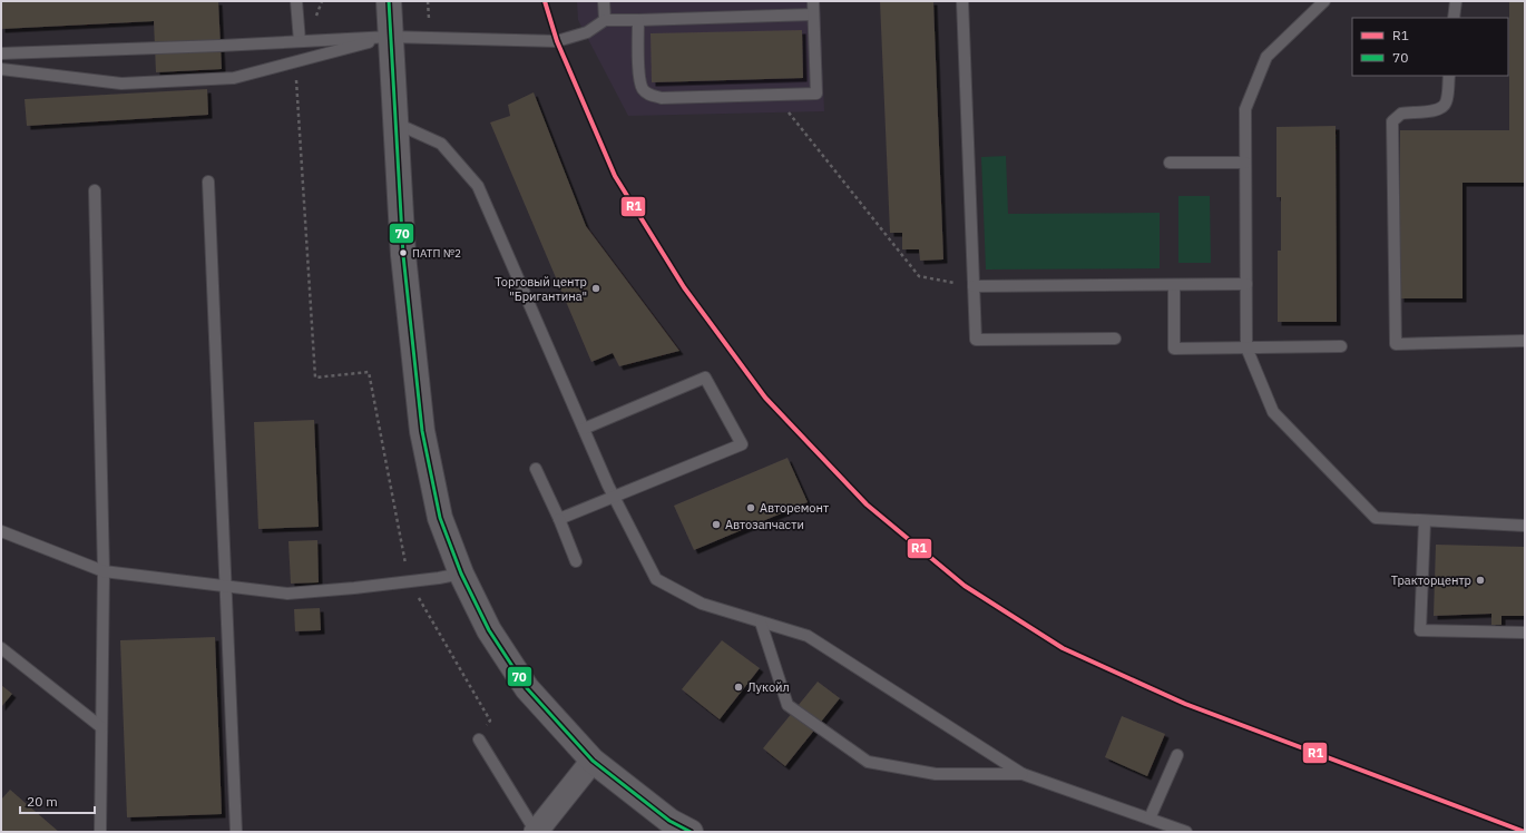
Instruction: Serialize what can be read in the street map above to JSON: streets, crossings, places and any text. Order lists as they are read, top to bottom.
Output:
{
  "places": [
    "ПАТП №2",
    "Торговый центр \"Бригантина\"",
    "Авторемонт",
    "Автозапчасти",
    "Тракторцентр",
    "Лукойл"
  ],
  "lines": ["transit line R1", "transit line 70"],
  "legend": ["R1", "70"],
  "scale_bar": "20 m"
}
